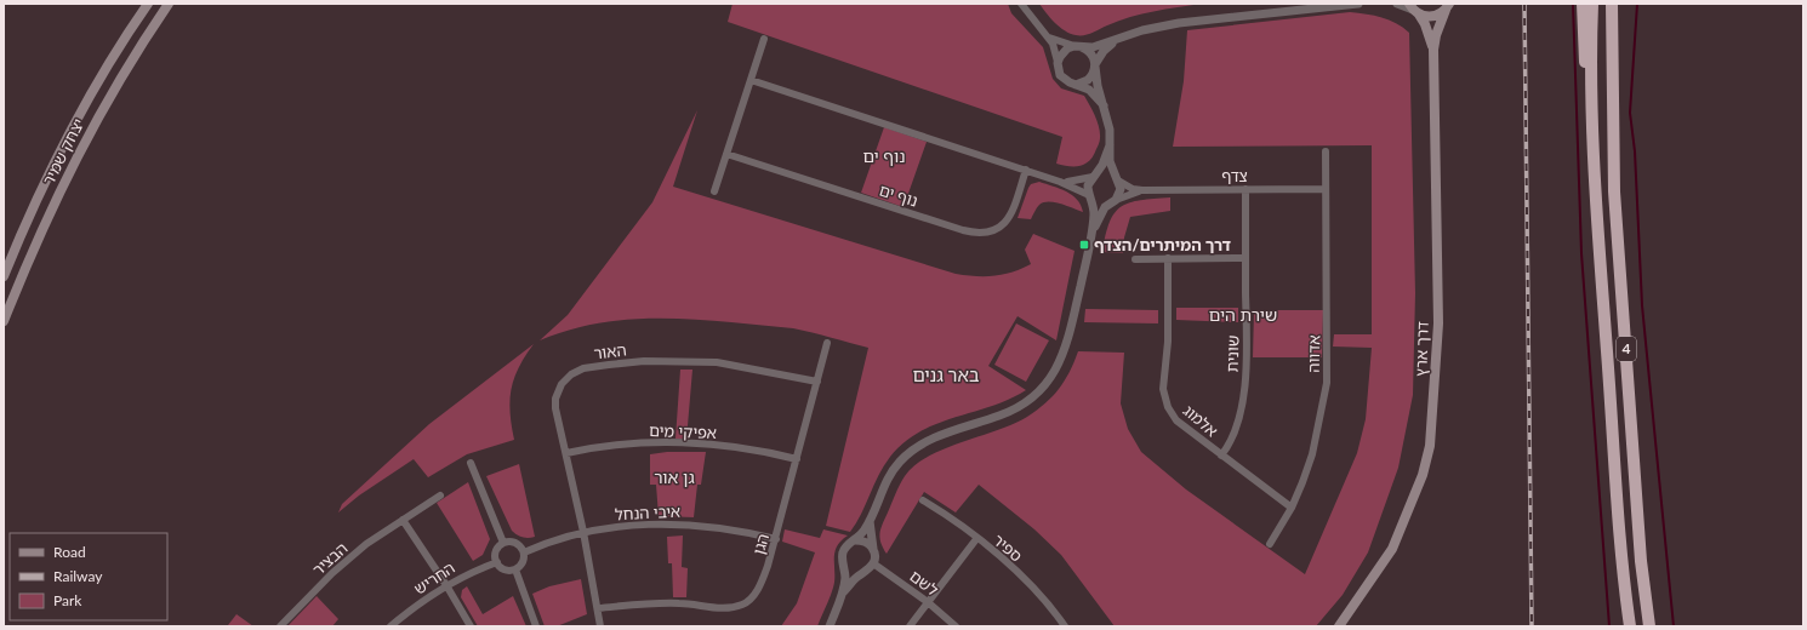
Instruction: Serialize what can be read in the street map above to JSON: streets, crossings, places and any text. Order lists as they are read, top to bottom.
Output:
{
  "streets": {
    "highway": ["4"],
    "main road": ["יצחק שמיר", "דרך ארץ"],
    "street": [
      "צדף",
      "נוף ים",
      "האור",
      "שונית",
      "אדווה",
      "אלמוג",
      "אפיקי מים",
      "איבי הנחל",
      "הגן",
      "ספיר",
      "הבציר",
      "החריש",
      "לשם"
    ]
  },
  "crossings": [
    ["צדף", "שונית"],
    ["צדף", "אדווה"],
    ["האור", "אפיקי מים"],
    ["האור", "איבי הנחל"],
    ["האור", "הגן"],
    ["שונית", "אלמוג"],
    ["אדווה", "אלמוג"],
    ["אפיקי מים", "הגן"],
    ["איבי הנחל", "הגן"],
    ["איבי הנחל", "החריש"]
  ],
  "districts": [
    "נוף ים",
    "שירת הים",
    "באר גנים",
    "גן אור"
  ],
  "places": {
    "transit": ["דרך המיתרים/הצדף"]
  },
  "legend": ["Road", "Railway", "Park"]
}
